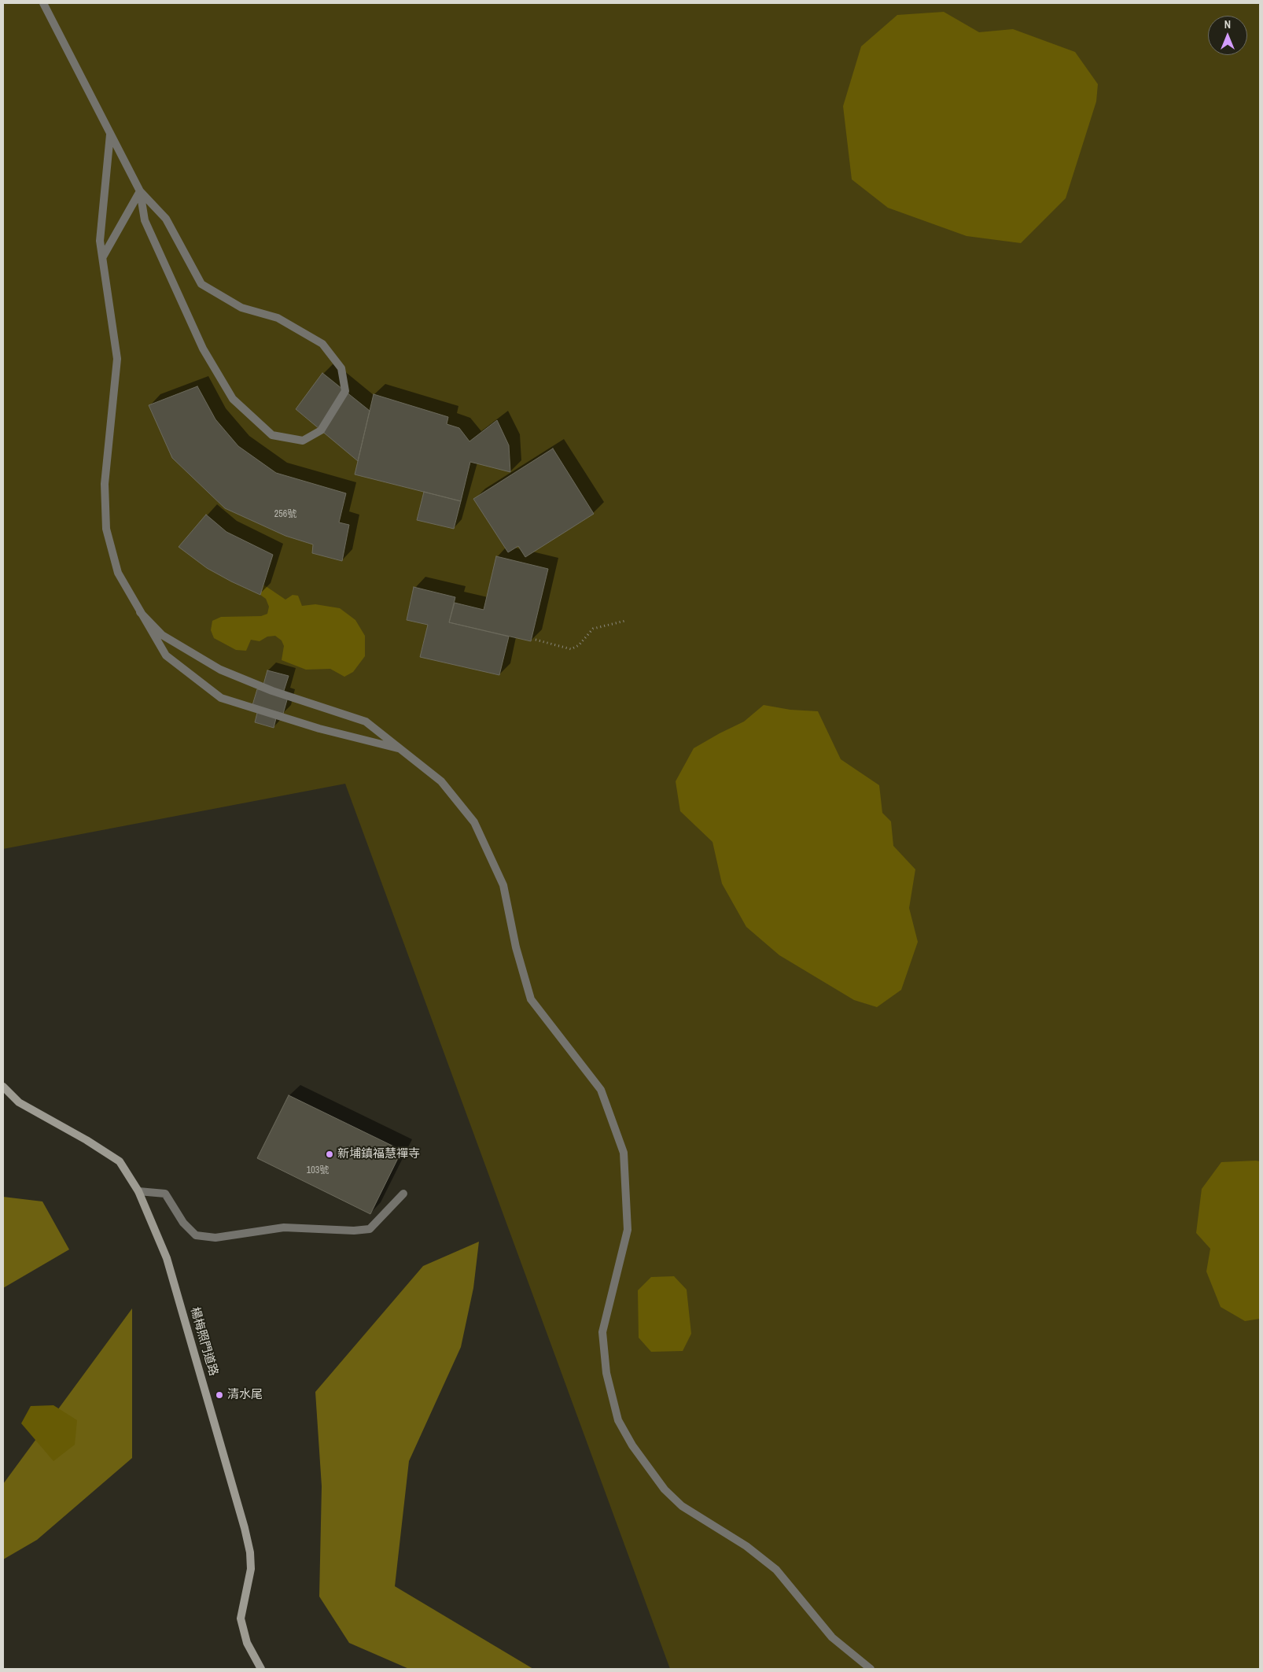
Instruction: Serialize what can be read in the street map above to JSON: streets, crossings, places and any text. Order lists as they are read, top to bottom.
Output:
{
  "streets": {
    "street": ["楊梅照門道路"]
  },
  "places": ["新埔鎮福慧禪寺", "清水尾"],
  "house_numbers": ["256號", "103號"],
  "north": "top"
}
